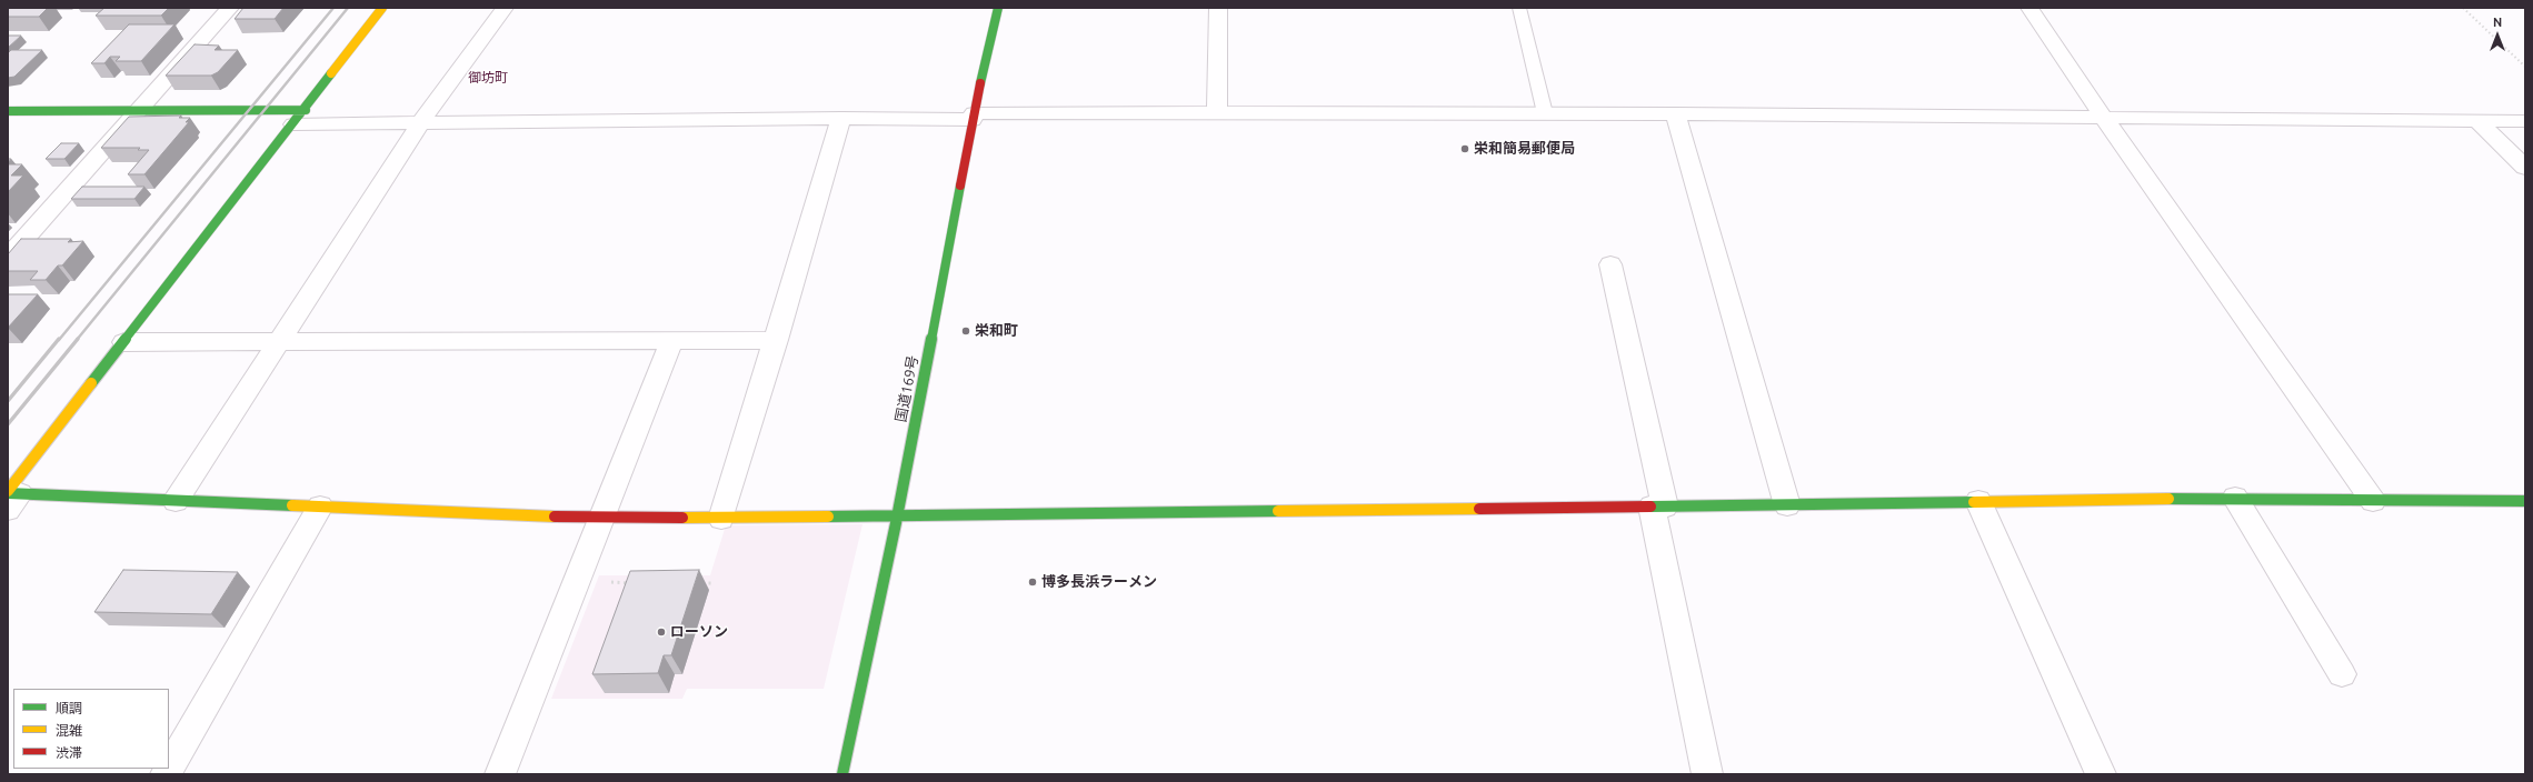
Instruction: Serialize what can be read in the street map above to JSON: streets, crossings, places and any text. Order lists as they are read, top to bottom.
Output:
{
  "streets": {
    "main road": ["国道169号"]
  },
  "districts": ["御坊町"],
  "places": [
    "栄和簡易郵便局",
    "栄和町",
    "博多長浜ラーメン",
    "ローソン"
  ],
  "legend": ["順調", "混雑", "渋滞"],
  "north": "top"
}
